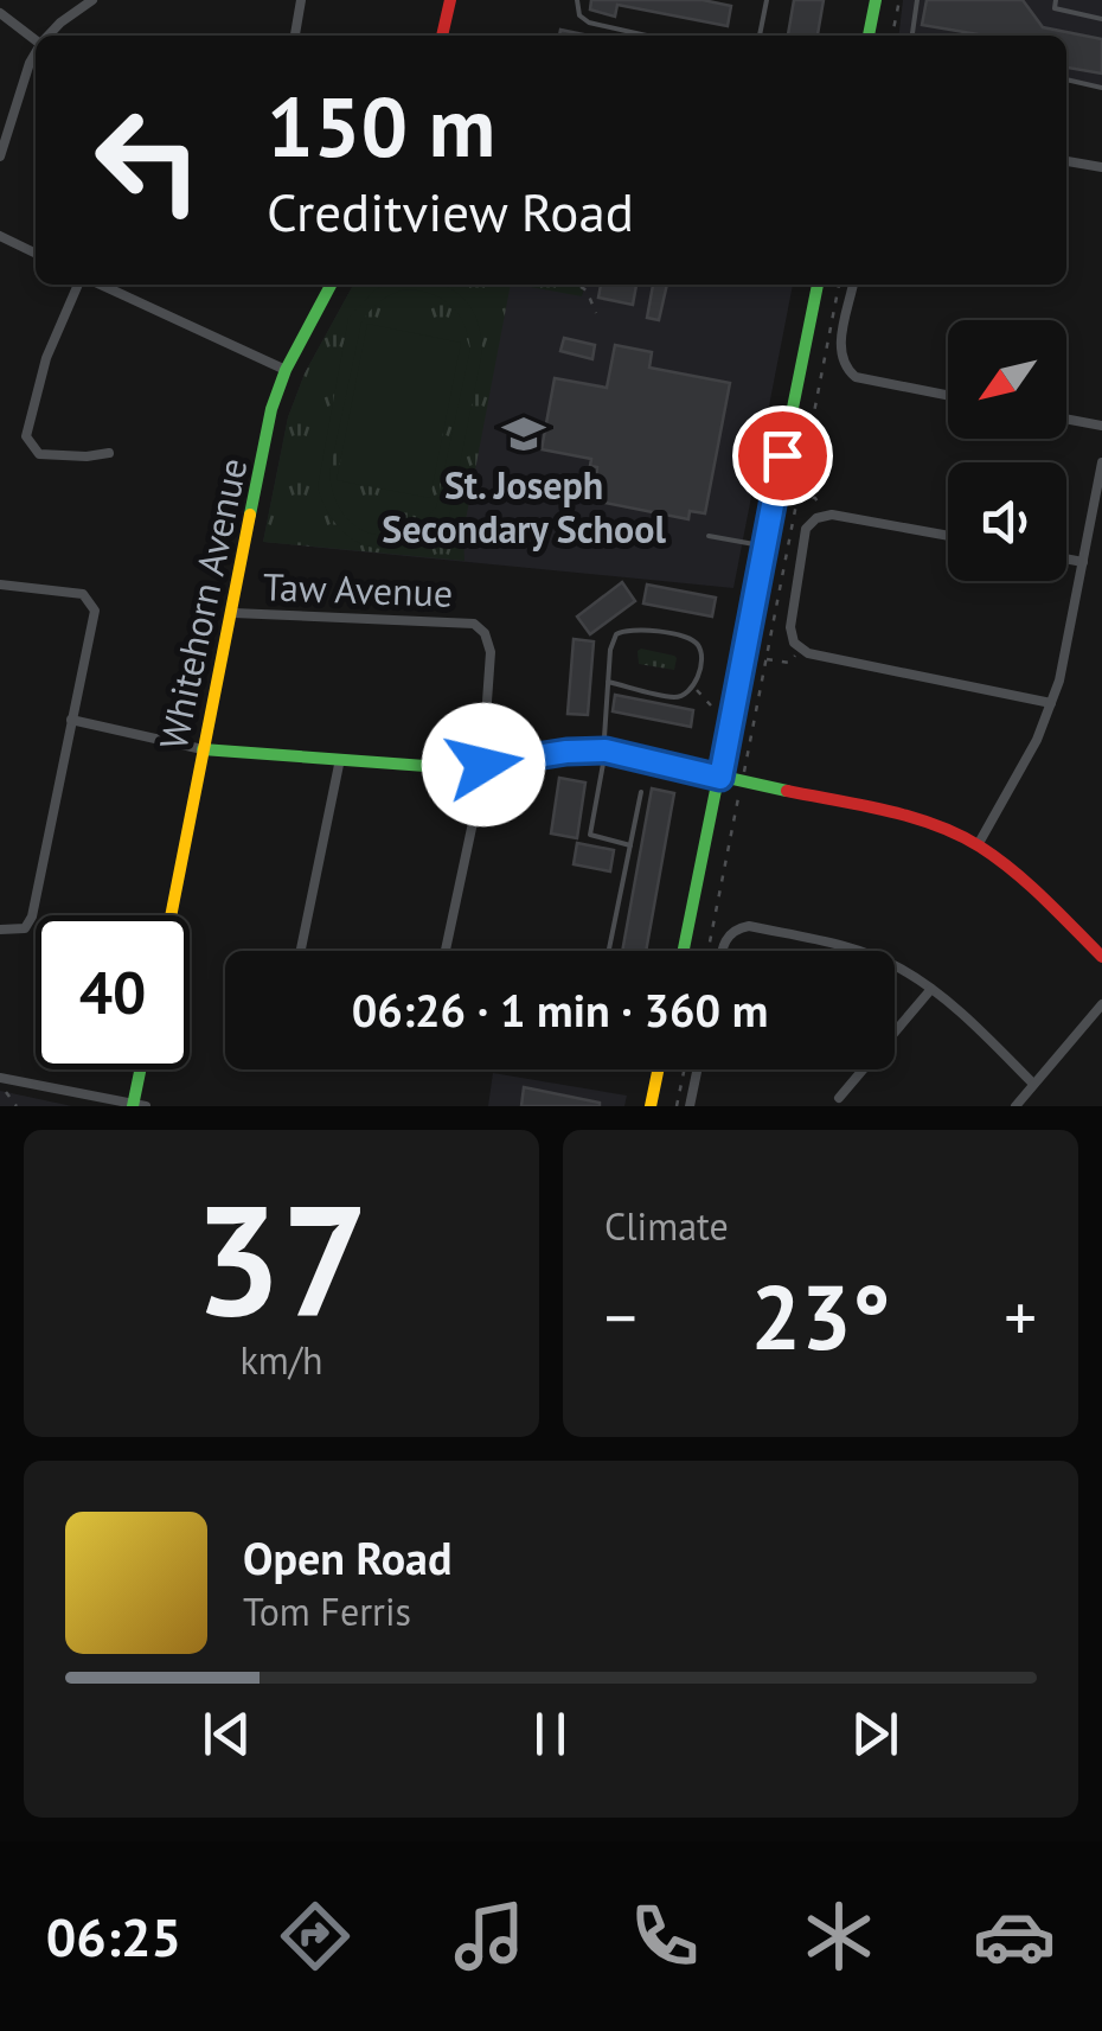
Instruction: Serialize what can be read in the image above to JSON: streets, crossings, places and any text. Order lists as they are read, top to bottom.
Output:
{
  "streets": {
    "street": ["Taw Avenue", "Whitehorn Avenue"]
  },
  "crossings": [
    ["Taw Avenue", "Whitehorn Avenue"]
  ],
  "places": {
    "school or university": ["St. Joseph Secondary School"]
  },
  "north": "bottom left",
  "page": {
    "turn": ["150 m", "Creditview Road"],
    "limit": "40",
    "trip": "06:26 · 1 min · 360 m",
    "tile": [
      ["37", "km/h"],
      "Climate"
    ],
    "heat": ["−", "23°", "+"],
    "song": ["Open Road", "Tom Ferris"],
    "tabs": "06:25"
  }
}
